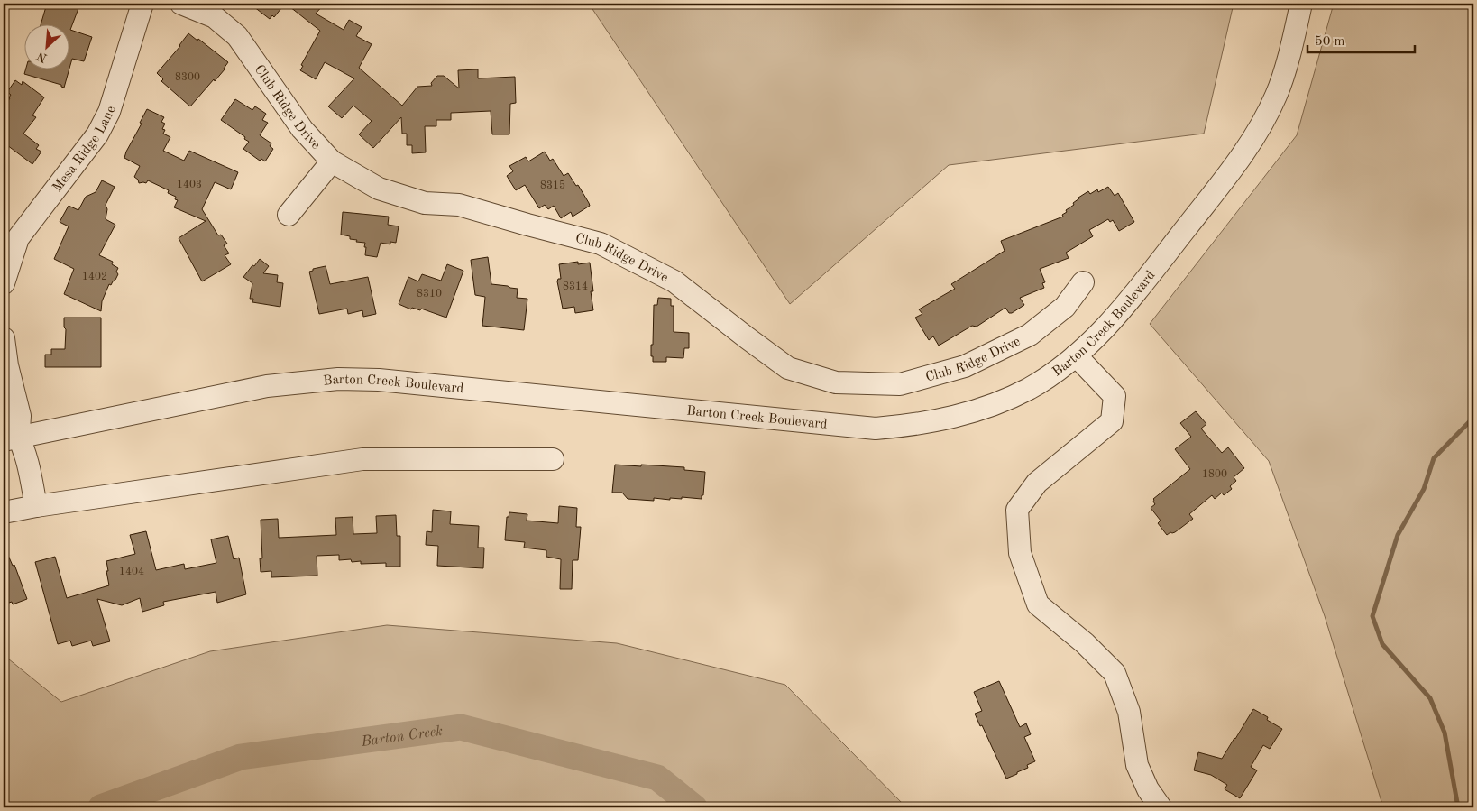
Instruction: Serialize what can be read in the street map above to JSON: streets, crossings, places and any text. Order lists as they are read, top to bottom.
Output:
{
  "streets": {
    "street": ["Club Ridge Drive", "Mesa Ridge Lane", "Barton Creek Boulevard"]
  },
  "water": ["Barton Creek"],
  "house_numbers": [
    "8300",
    "1403",
    "8315",
    "1402",
    "8314",
    "8310",
    "1800",
    "1404"
  ],
  "scale_bar": "50 m",
  "north": "bottom left"
}
